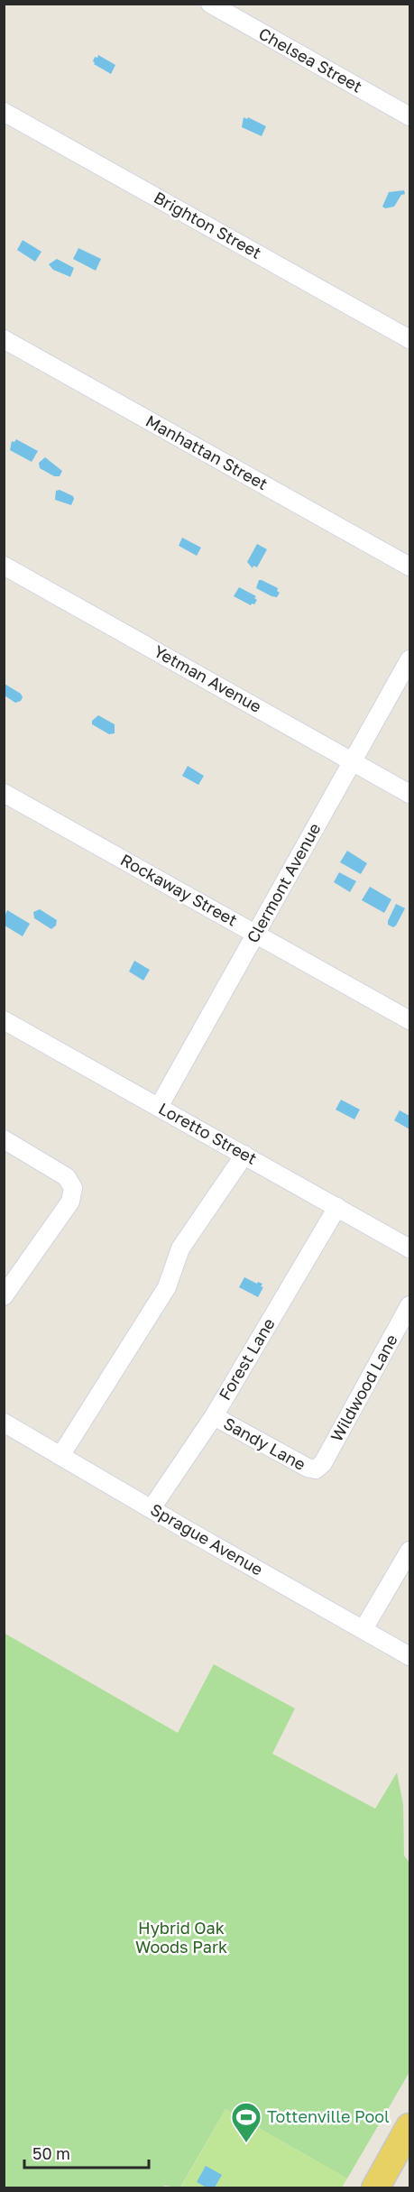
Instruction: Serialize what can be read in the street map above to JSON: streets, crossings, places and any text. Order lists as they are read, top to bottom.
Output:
{
  "streets": {
    "street": [
      "Chelsea Street",
      "Brighton Street",
      "Manhattan Street",
      "Yetman Avenue",
      "Clermont Avenue",
      "Rockaway Street",
      "Loretto Street",
      "Forest Lane",
      "Wildwood Lane",
      "Sandy Lane",
      "Sprague Avenue"
    ]
  },
  "crossings": [
    ["Yetman Avenue", "Clermont Avenue"],
    ["Clermont Avenue", "Rockaway Street"],
    ["Clermont Avenue", "Loretto Street"],
    ["Loretto Street", "Forest Lane"],
    ["Forest Lane", "Sandy Lane"],
    ["Forest Lane", "Sprague Avenue"],
    ["Wildwood Lane", "Sandy Lane"]
  ],
  "parks": ["Hybrid Oak Woods Park"],
  "places": {
    "sports": ["Tottenville Pool"]
  },
  "scale_bar": "50 m"
}
